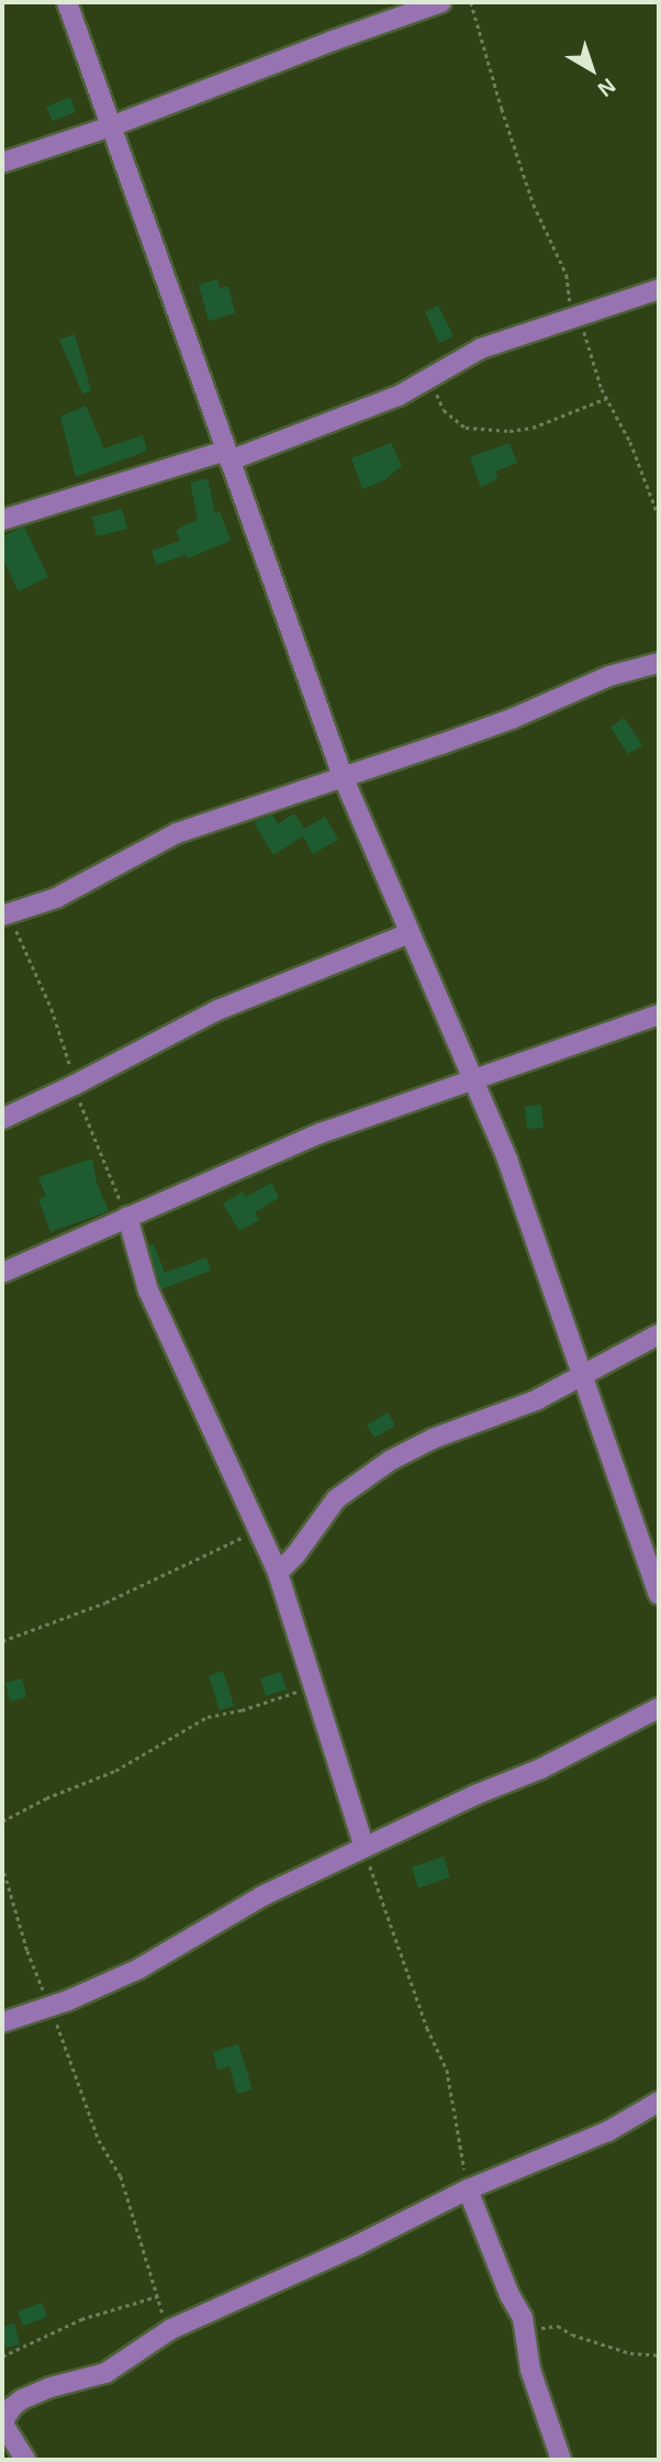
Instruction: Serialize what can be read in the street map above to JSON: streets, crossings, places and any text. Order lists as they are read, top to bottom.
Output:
{
  "north": "bottom right"
}
